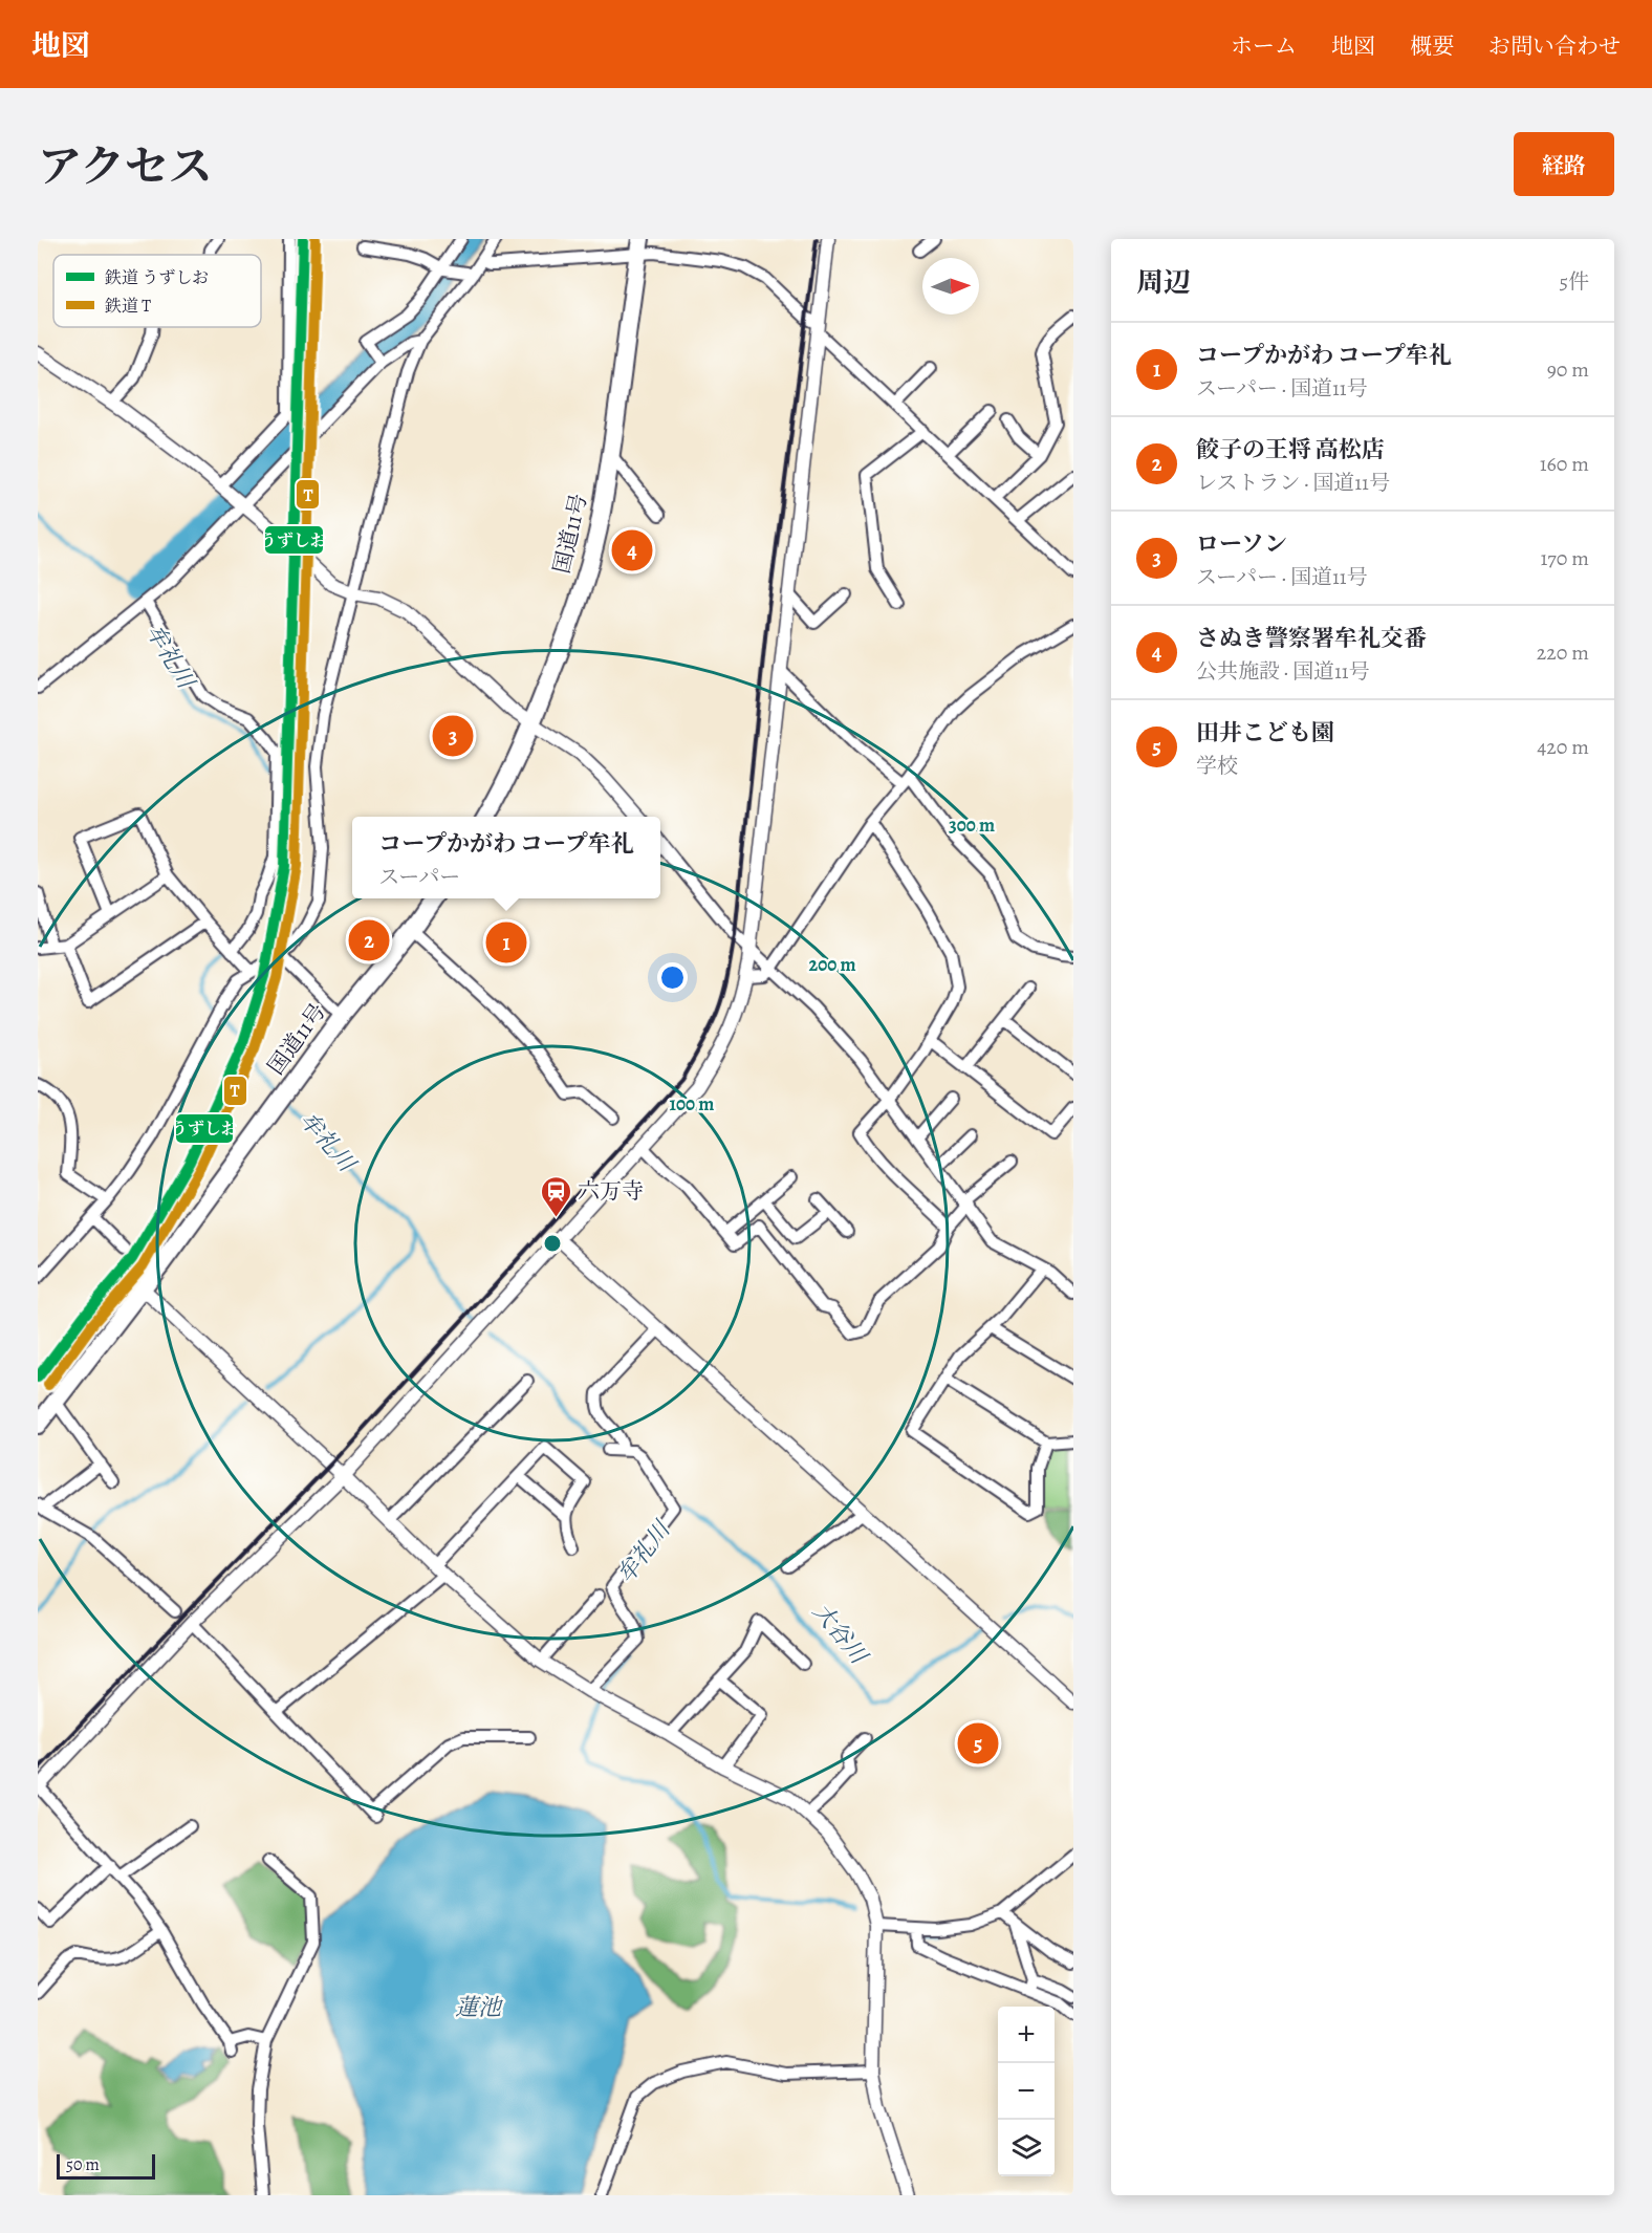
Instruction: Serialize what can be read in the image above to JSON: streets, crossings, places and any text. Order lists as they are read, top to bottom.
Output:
{
  "streets": {
    "highway": ["国道11号"]
  },
  "water": ["牟礼川", "大谷川", "蓮池"],
  "places": {
    "station": ["六万寺"]
  },
  "lines": ["rail line うずしお", "rail line T"],
  "legend": ["鉄道 うずしお", "鉄道 T"],
  "scale_bar": "50 m",
  "north": "right",
  "page": {
    "header": "地図",
    "nav": [
      "ホーム",
      "地図",
      "概要",
      "お問い合わせ"
    ],
    "title": "アクセス",
    "buttons": "経路",
    "heading": ["周辺", "5件"],
    "list": [
      {
        "mark": "1",
        "name": "コープかがわ コープ牟礼",
        "note": "スーパー · 国道11号",
        "value": "90 m"
      },
      {
        "mark": "2",
        "name": "餃子の王将 高松店",
        "note": "レストラン · 国道11号",
        "value": "160 m"
      },
      {
        "mark": "3",
        "name": "ローソン",
        "note": "スーパー · 国道11号",
        "value": "170 m"
      },
      {
        "mark": "4",
        "name": "さぬき警察署牟礼交番",
        "note": "公共施設 · 国道11号",
        "value": "220 m"
      },
      {
        "mark": "5",
        "name": "田井こども園",
        "note": "学校",
        "value": "420 m"
      }
    ],
    "pins": [
      "4",
      "3",
      "2",
      "1",
      "5"
    ],
    "popup": ["コープかがわ コープ牟礼", "スーパー"],
    "map_buttons": ["+", "−"],
    "scale": "50 m"
  },
  "rings": ["300 m", "200 m", "100 m"]
}
